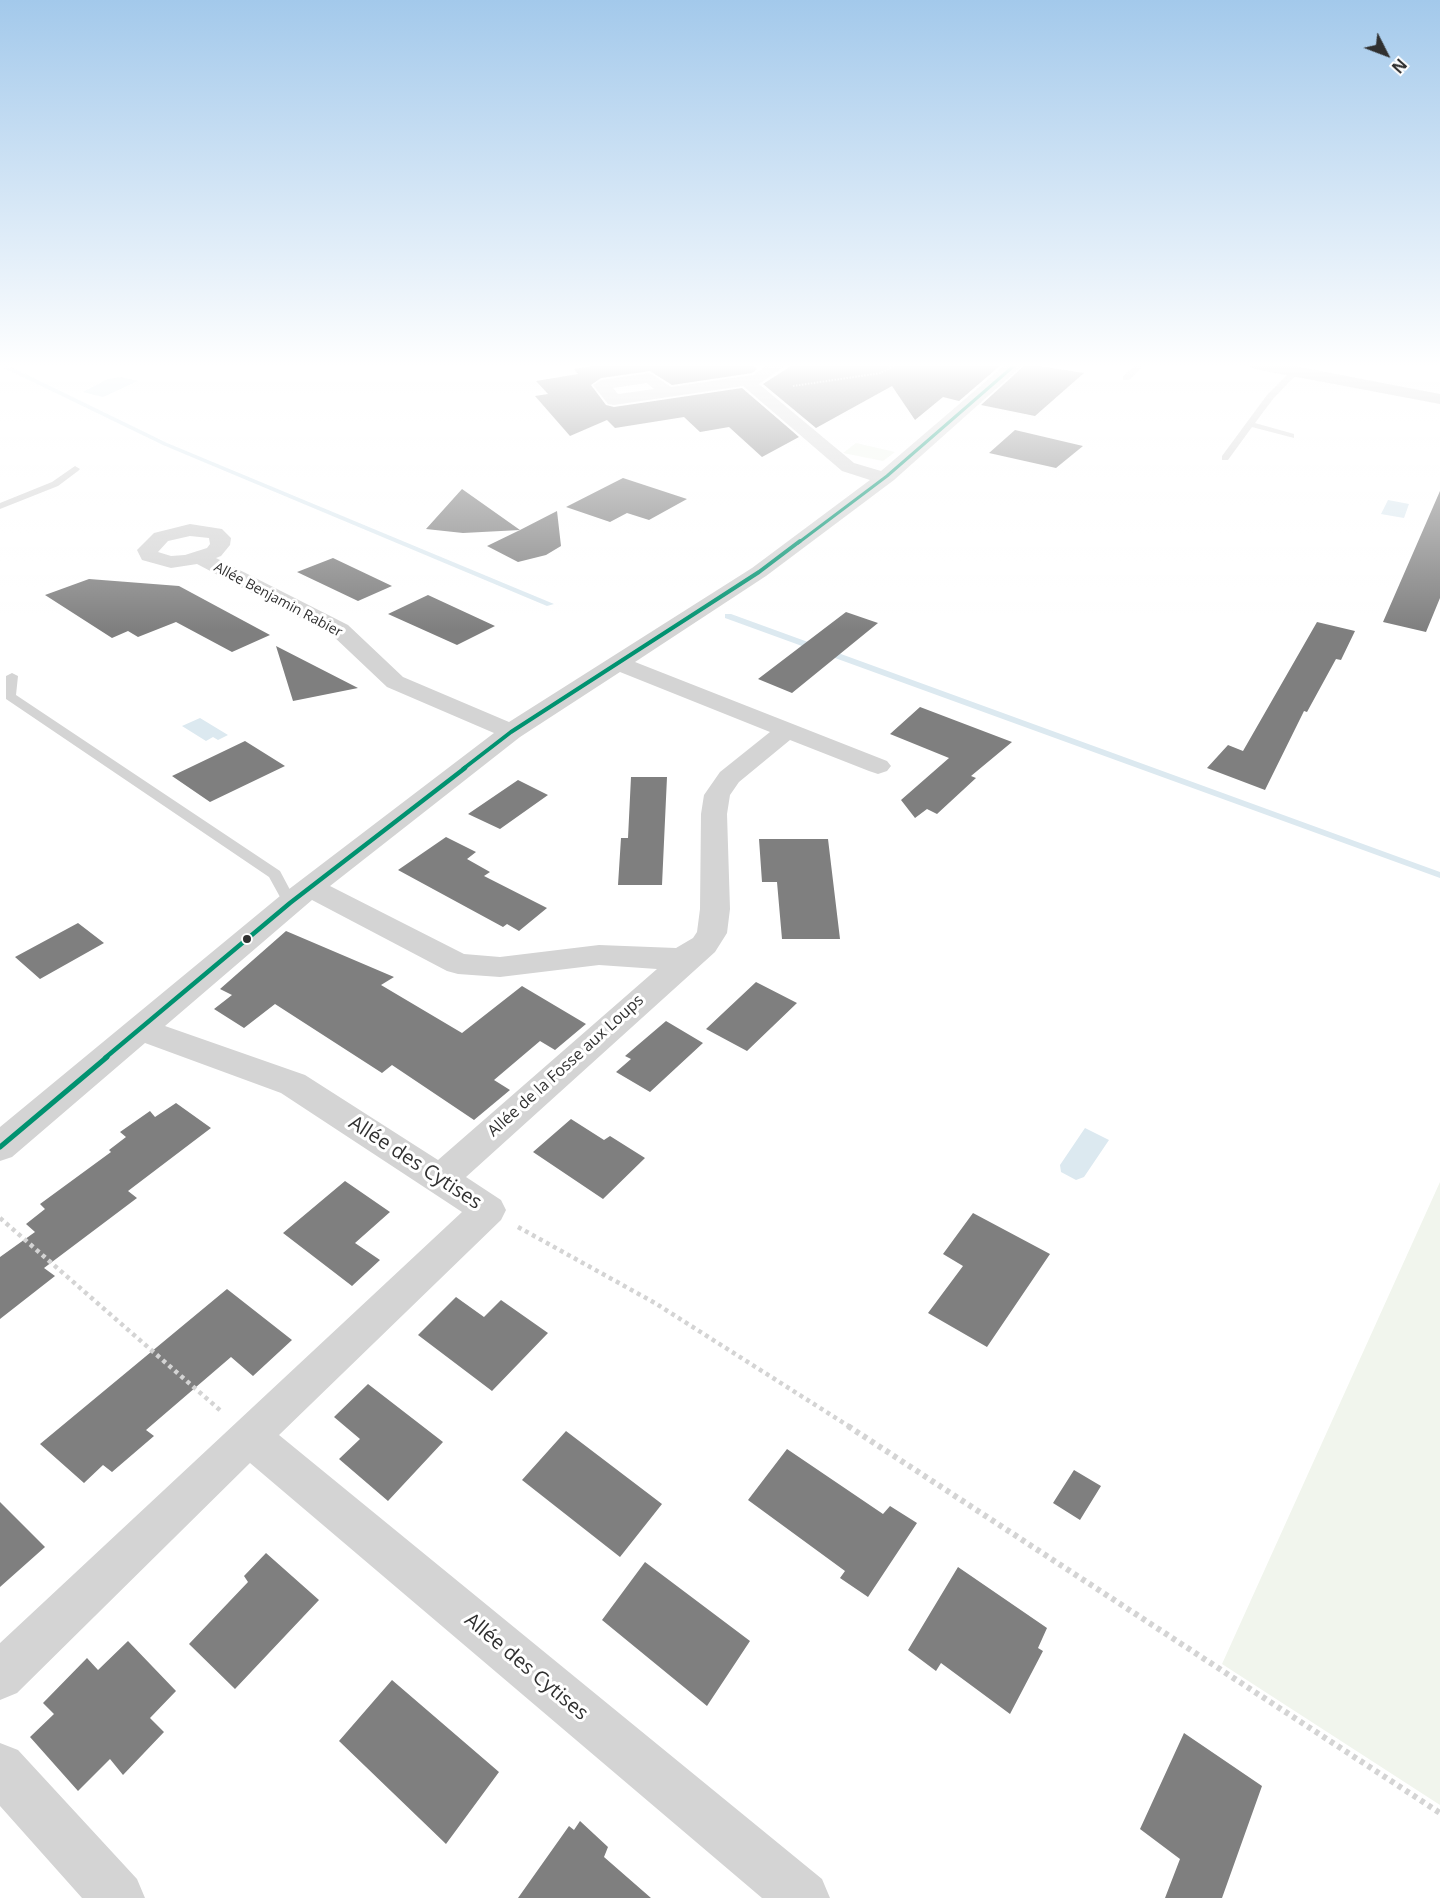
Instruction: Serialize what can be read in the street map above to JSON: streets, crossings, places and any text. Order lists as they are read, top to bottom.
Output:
{
  "streets": {
    "street": ["Allée Benjamin Rabier", "Allée de la Fosse aux Loups", "Allée des Cytises"]
  },
  "crossings": [
    ["Allée de la Fosse aux Loups", "Allée des Cytises"]
  ],
  "north": "bottom right"
}
